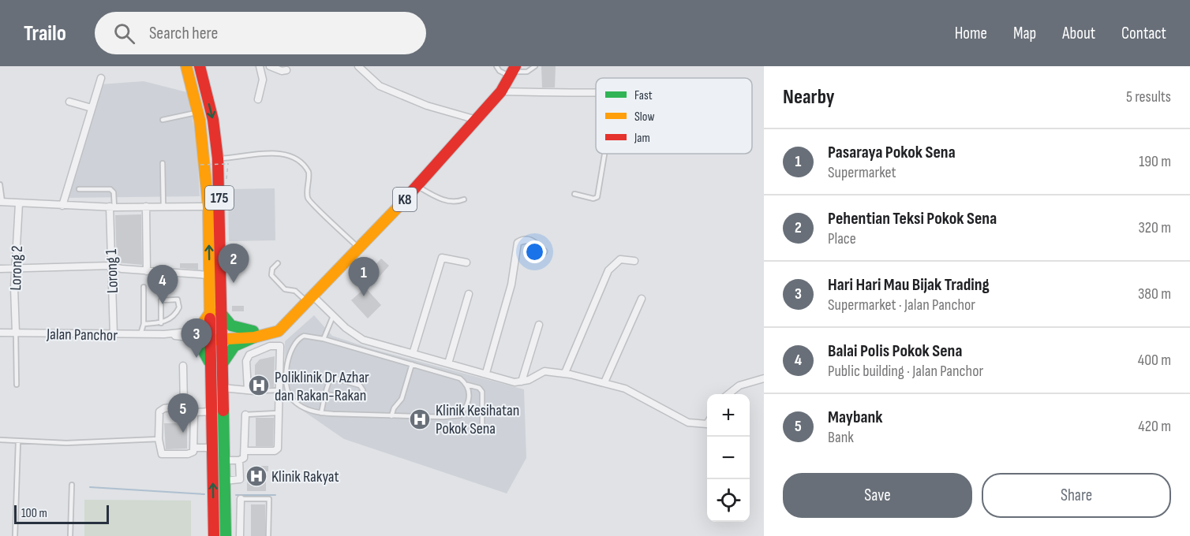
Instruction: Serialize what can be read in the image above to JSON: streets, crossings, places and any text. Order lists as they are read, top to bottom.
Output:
{
  "streets": {
    "main road": ["175", "K8"],
    "street": ["Lorong 2", "Lorong 1", "Jalan Panchor"]
  },
  "crossings": [
    ["175", "K8"],
    ["175", "Jalan Panchor"],
    ["K8", "Jalan Panchor"],
    ["Lorong 2", "Jalan Panchor"],
    ["Lorong 1", "Jalan Panchor"]
  ],
  "places": {
    "hospital": ["Poliklinik Dr Azhar dan Rakan-Rakan", "Klinik Kesihatan Pokok Sena", "Klinik Rakyat"]
  },
  "legend": ["Fast", "Slow", "Jam"],
  "scale_bar": "100 m",
  "page": {
    "header": "Trailo",
    "search": "Search here",
    "nav": [
      "Home",
      "Map",
      "About",
      "Contact"
    ],
    "heading": ["Nearby", "5 results"],
    "list": [
      {
        "mark": "1",
        "name": "Pasaraya Pokok Sena",
        "note": "Supermarket",
        "value": "190 m"
      },
      {
        "mark": "2",
        "name": "Pehentian Teksi Pokok Sena",
        "note": "Place",
        "value": "320 m"
      },
      {
        "mark": "3",
        "name": "Hari Hari Mau Bijak Trading",
        "note": "Supermarket · Jalan Panchor",
        "value": "380 m"
      },
      {
        "mark": "4",
        "name": "Balai Polis Pokok Sena",
        "note": "Public building · Jalan Panchor",
        "value": "400 m"
      },
      {
        "mark": "5",
        "name": "Maybank",
        "note": "Bank",
        "value": "420 m"
      }
    ],
    "pins": [
      "2",
      "1",
      "4",
      "3",
      "5"
    ],
    "map_buttons": ["+", "−"],
    "buttons": ["Save", "Share"],
    "scale": "100 m"
  }
}
